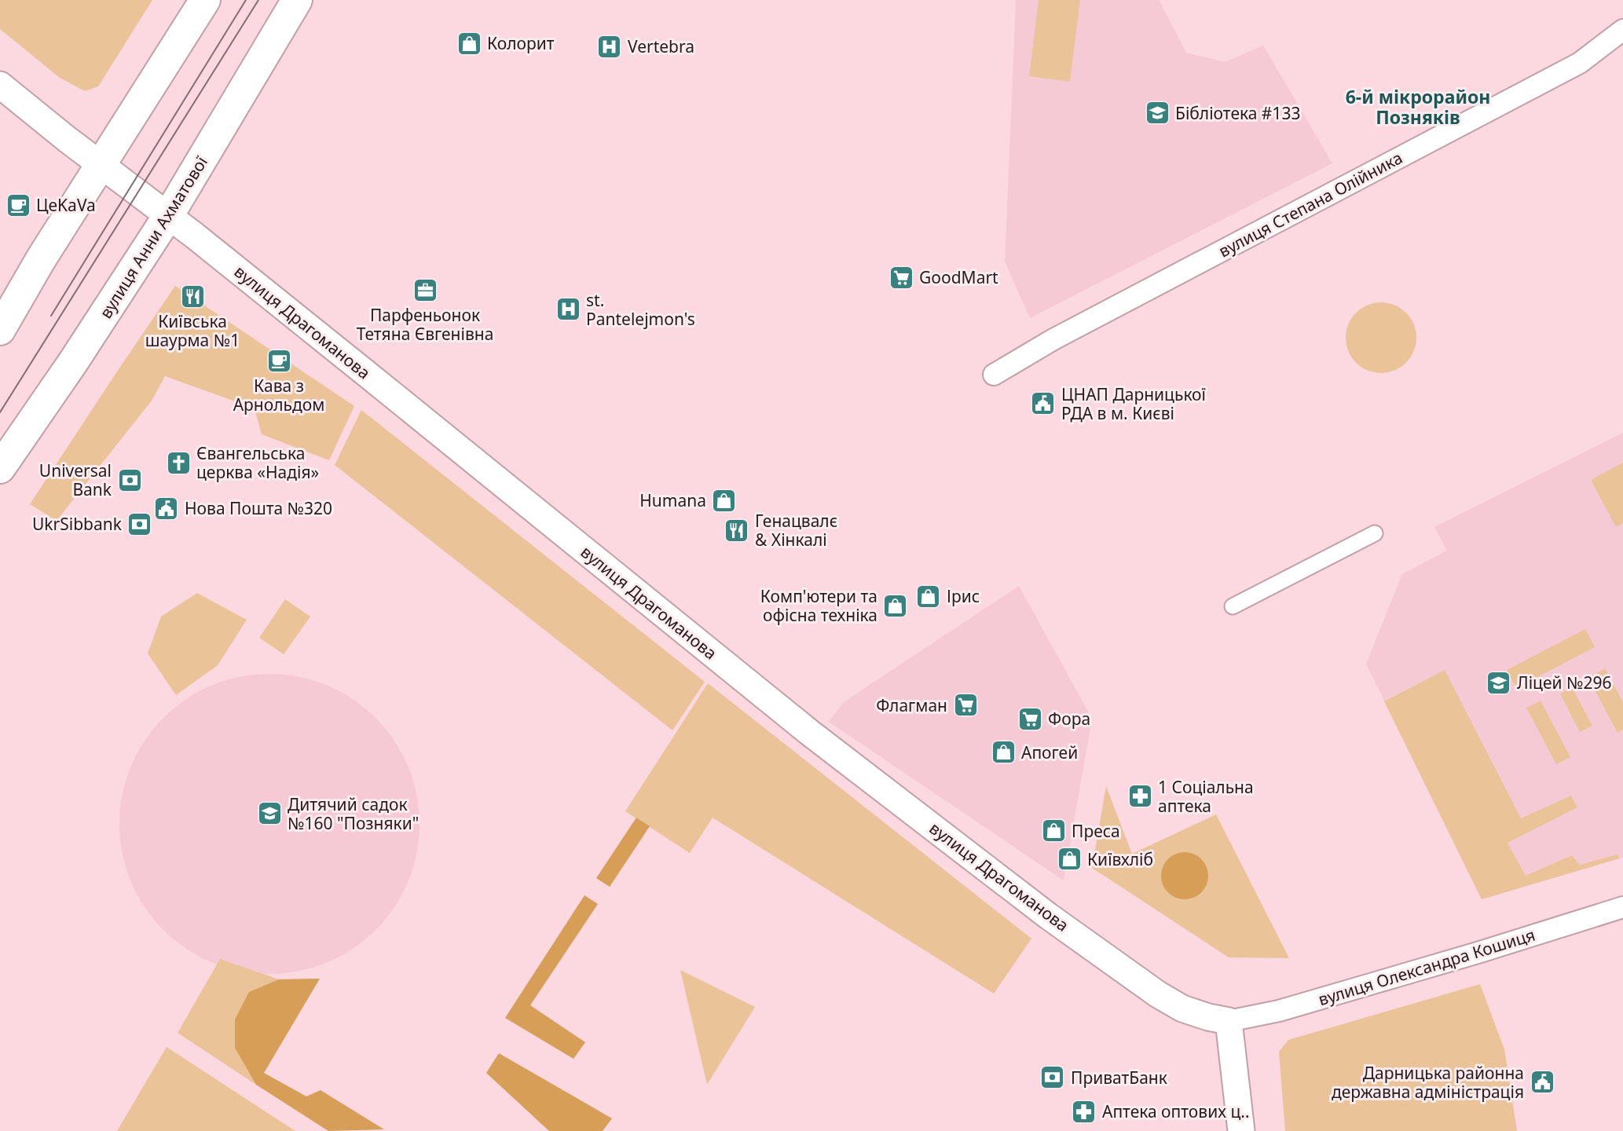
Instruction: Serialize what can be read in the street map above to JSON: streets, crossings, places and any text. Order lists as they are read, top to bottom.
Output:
{
  "streets": {
    "main road": ["вулиця Анни Ахматової"],
    "street": ["вулиця Степана Олійника", "вулиця Драгоманова", "вулиця Олександра Кошиця"]
  },
  "crossings": [
    ["вулиця Анни Ахматової", "вулиця Драгоманова"],
    ["вулиця Драгоманова", "вулиця Олександра Кошиця"]
  ],
  "districts": ["6-й мікрорайон Позняків"],
  "places": {
    "shop": [
      "Колорит",
      "Humana",
      "Ірис",
      "Комп'ютери та офісна техніка",
      "Апогей",
      "Преса",
      "Київхліб"
    ],
    "hospital": ["Vertebra", "st. Pantelejmon's"],
    "school or university": ["Бібліотека #133", "Ліцей №296", "Дитячий садок №160 \"Позняки\""],
    "cafe": ["ЦеKaVa", "Кава з Арнольдом"],
    "supermarket": ["GoodMart", "Флагман", "Фора"],
    "office": ["Парфеньонок Тетяна Євгенівна"],
    "restaurant": ["Київська шаурма №1", "Генацвалє & Хінкалі"],
    "public building": ["ЦНАП Дарницької РДА в м. Києві", "Нова Пошта №320", "Дарницька районна державна адміністрація"],
    "church": ["Євангельська церква «Надія»"],
    "bank": ["Universal Bank", "UkrSibbank", "ПриватБанк"],
    "pharmacy": ["1 Соціальна аптека", "Аптека оптових ц‥"]
  }
}
